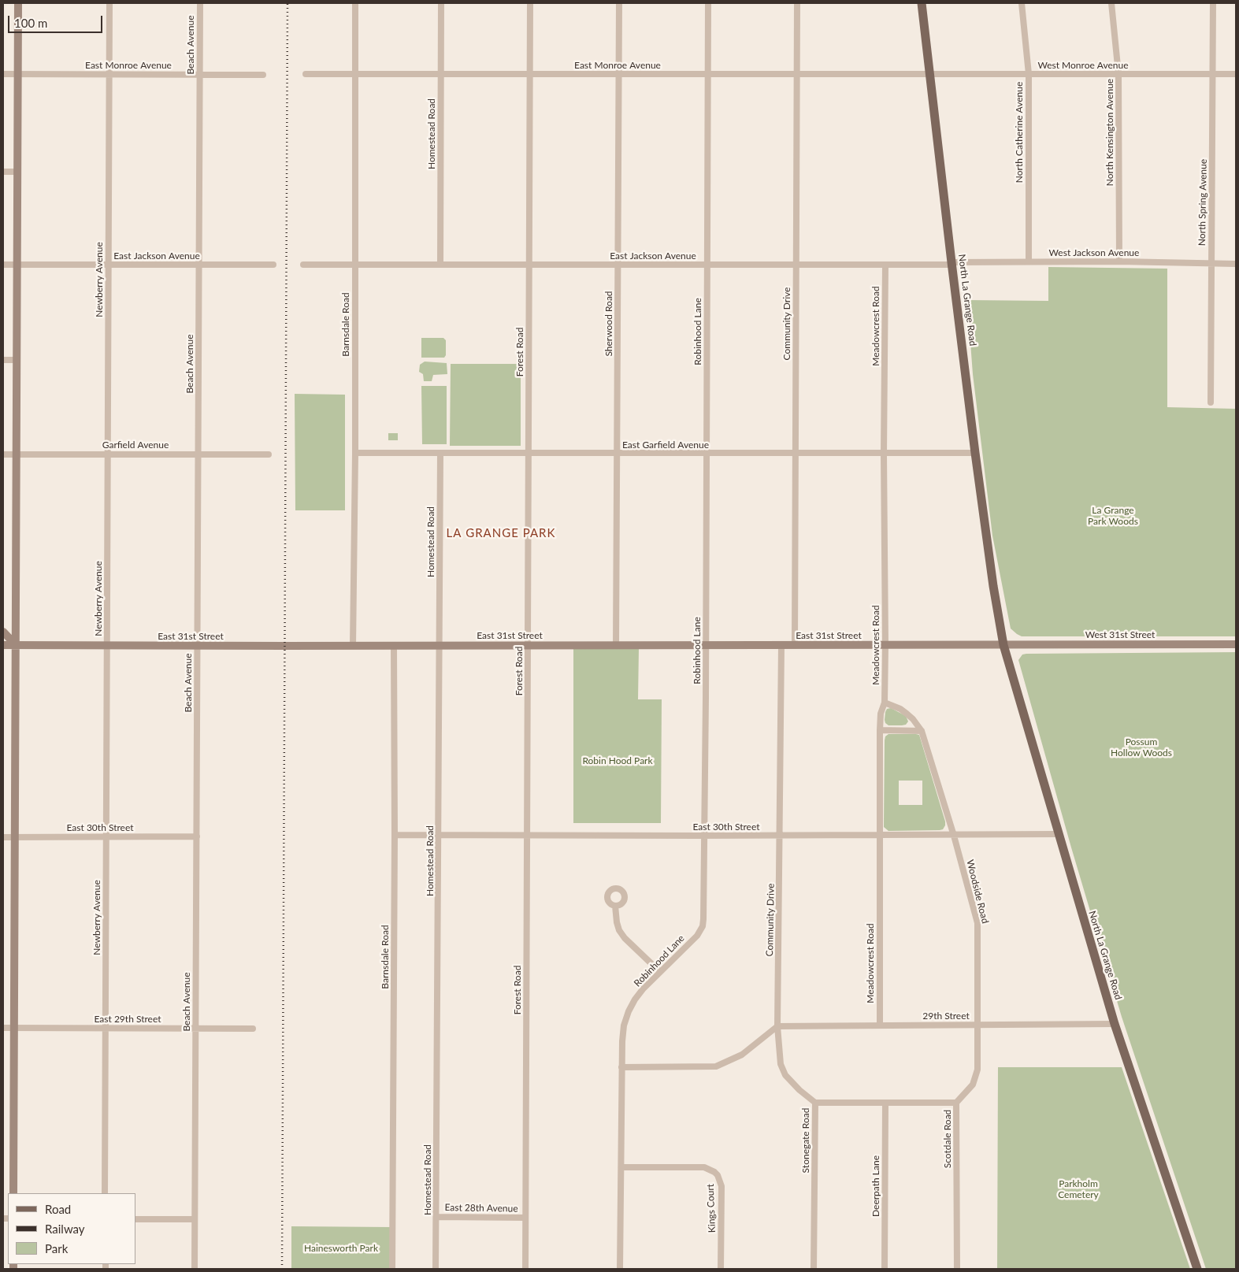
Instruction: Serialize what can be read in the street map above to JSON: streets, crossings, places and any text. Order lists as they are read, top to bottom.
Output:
{
  "streets": {
    "main road": ["North La Grange Road", "West 31st Street", "East 31st Street"],
    "street": [
      "Beach Avenue",
      "East Monroe Avenue",
      "West Monroe Avenue",
      "North Catherine Avenue",
      "North Kensington Avenue",
      "Homestead Road",
      "North Spring Avenue",
      "West Jackson Avenue",
      "East Jackson Avenue",
      "Newberry Avenue",
      "Sherwood Road",
      "Community Drive",
      "Barnsdale Road",
      "Meadowcrest Road",
      "Robinhood Lane",
      "Forest Road",
      "Garfield Avenue",
      "East Garfield Avenue",
      "East 30th Street",
      "Woodside Road",
      "29th Street",
      "East 29th Street",
      "Scotdale Road",
      "Stonegate Road",
      "Deerpath Lane",
      "East 28th Avenue",
      "Kings Court"
    ]
  },
  "crossings": [
    ["Beach Avenue", "East Monroe Avenue"],
    ["Beach Avenue", "East Jackson Avenue"],
    ["Beach Avenue", "Garfield Avenue"],
    ["Beach Avenue", "East 31st Street"],
    ["Beach Avenue", "East 30th Street"],
    ["Beach Avenue", "East 29th Street"],
    ["East Monroe Avenue", "West Monroe Avenue"],
    ["East Monroe Avenue", "Homestead Road"],
    ["East Monroe Avenue", "Newberry Avenue"],
    ["East Monroe Avenue", "North La Grange Road"],
    ["East Monroe Avenue", "Sherwood Road"],
    ["East Monroe Avenue", "Community Drive"],
    ["East Monroe Avenue", "Barnsdale Road"],
    ["East Monroe Avenue", "Robinhood Lane"],
    ["East Monroe Avenue", "Forest Road"],
    ["West Monroe Avenue", "North Catherine Avenue"],
    ["West Monroe Avenue", "North Kensington Avenue"],
    ["West Monroe Avenue", "North Spring Avenue"],
    ["West Monroe Avenue", "North La Grange Road"],
    ["North Catherine Avenue", "West Jackson Avenue"],
    ["North Kensington Avenue", "West Jackson Avenue"],
    ["Homestead Road", "East Jackson Avenue"],
    ["Homestead Road", "East Garfield Avenue"],
    ["Homestead Road", "East 31st Street"],
    ["Homestead Road", "East 30th Street"],
    ["Homestead Road", "East 28th Avenue"],
    ["North Spring Avenue", "West Jackson Avenue"],
    ["West Jackson Avenue", "East Jackson Avenue"],
    ["West Jackson Avenue", "North La Grange Road"],
    ["East Jackson Avenue", "Newberry Avenue"],
    ["East Jackson Avenue", "North La Grange Road"],
    ["East Jackson Avenue", "Sherwood Road"],
    ["East Jackson Avenue", "Community Drive"],
    ["East Jackson Avenue", "Barnsdale Road"],
    ["East Jackson Avenue", "Meadowcrest Road"],
    ["East Jackson Avenue", "Robinhood Lane"],
    ["East Jackson Avenue", "Forest Road"],
    ["Newberry Avenue", "Garfield Avenue"],
    ["Newberry Avenue", "East 31st Street"],
    ["Newberry Avenue", "East 30th Street"],
    ["Newberry Avenue", "East 29th Street"],
    ["North La Grange Road", "East Garfield Avenue"],
    ["North La Grange Road", "West 31st Street"],
    ["North La Grange Road", "East 31st Street"],
    ["North La Grange Road", "East 30th Street"],
    ["North La Grange Road", "29th Street"],
    ["Sherwood Road", "East Garfield Avenue"],
    ["Sherwood Road", "East 31st Street"],
    ["Community Drive", "East Garfield Avenue"],
    ["Community Drive", "East 31st Street"],
    ["Community Drive", "East 30th Street"],
    ["Community Drive", "29th Street"],
    ["Community Drive", "Stonegate Road"],
    ["Barnsdale Road", "East Garfield Avenue"],
    ["Barnsdale Road", "East 31st Street"],
    ["Barnsdale Road", "East 30th Street"],
    ["Meadowcrest Road", "East Garfield Avenue"],
    ["Meadowcrest Road", "East 31st Street"],
    ["Meadowcrest Road", "East 30th Street"],
    ["Meadowcrest Road", "Woodside Road"],
    ["Meadowcrest Road", "29th Street"],
    ["Robinhood Lane", "East Garfield Avenue"],
    ["Robinhood Lane", "East 31st Street"],
    ["Robinhood Lane", "East 30th Street"],
    ["Robinhood Lane", "Kings Court"],
    ["Forest Road", "East Garfield Avenue"],
    ["Forest Road", "East 31st Street"],
    ["Forest Road", "East 30th Street"],
    ["Forest Road", "East 28th Avenue"],
    ["West 31st Street", "East 31st Street"],
    ["East 30th Street", "Woodside Road"],
    ["Woodside Road", "29th Street"],
    ["Woodside Road", "Scotdale Road"],
    ["29th Street", "Stonegate Road"],
    ["Scotdale Road", "Stonegate Road"],
    ["Scotdale Road", "Deerpath Lane"]
  ],
  "districts": ["LA GRANGE PARK"],
  "parks": [
    "La Grange Park Woods",
    "Possum Hollow Woods",
    "Robin Hood Park",
    "Parkholm Cemetery",
    "Hainesworth Park"
  ],
  "legend": ["Road", "Railway", "Park"],
  "scale_bar": "100 m"
}
